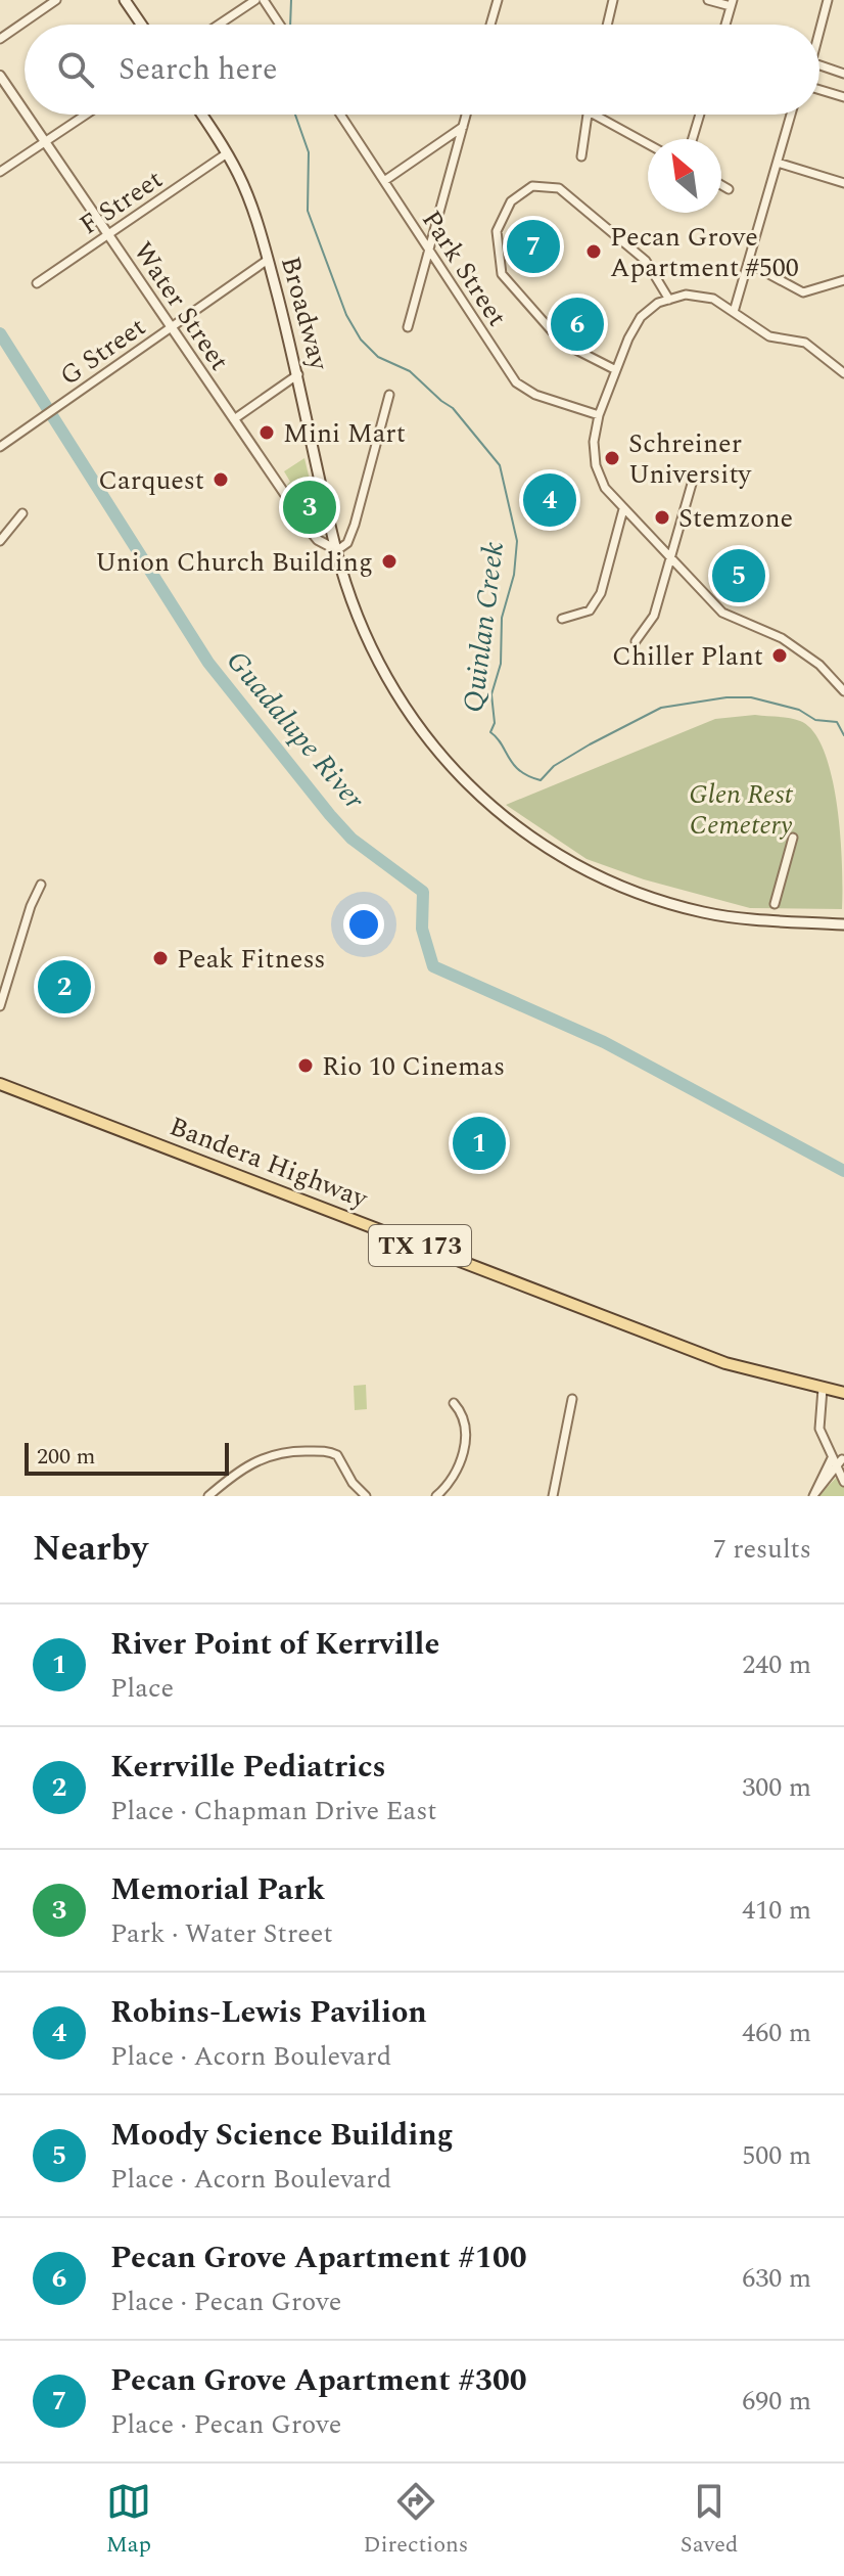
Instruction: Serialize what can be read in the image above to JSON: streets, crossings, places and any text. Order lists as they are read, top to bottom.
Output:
{
  "streets": {
    "main road": ["Broadway", "Bandera Highway", "TX 173"],
    "street": [
      "F Street",
      "Park Street",
      "Water Street",
      "G Street"
    ]
  },
  "crossings": [
    ["F Street", "Water Street"],
    ["F Street", "Broadway"],
    ["Water Street", "Broadway"],
    ["Water Street", "G Street"],
    ["Broadway", "G Street"]
  ],
  "water": ["Quinlan Creek", "Guadalupe River"],
  "parks": ["Glen Rest Cemetery"],
  "places": [
    "Pecan Grove Apartment #500",
    "Mini Mart",
    "Schreiner University",
    "Carquest",
    "Stemzone",
    "Union Church Building",
    "Chiller Plant",
    "Peak Fitness",
    "Rio 10 Cinemas"
  ],
  "scale_bar": "200 m",
  "north": "top left",
  "page": {
    "search": "Search here",
    "pins": [
      "7",
      "6",
      "4",
      "3",
      "5",
      "2",
      "1"
    ],
    "scale": "200 m",
    "heading": ["Nearby", "7 results"],
    "list": [
      {
        "mark": "1",
        "name": "River Point of Kerrville",
        "note": "Place",
        "value": "240 m"
      },
      {
        "mark": "2",
        "name": "Kerrville Pediatrics",
        "note": "Place · Chapman Drive East",
        "value": "300 m"
      },
      {
        "mark": "3",
        "name": "Memorial Park",
        "note": "Park · Water Street",
        "value": "410 m"
      },
      {
        "mark": "4",
        "name": "Robins-Lewis Pavilion",
        "note": "Place · Acorn Boulevard",
        "value": "460 m"
      },
      {
        "mark": "5",
        "name": "Moody Science Building",
        "note": "Place · Acorn Boulevard",
        "value": "500 m"
      },
      {
        "mark": "6",
        "name": "Pecan Grove Apartment #100",
        "note": "Place · Pecan Grove",
        "value": "630 m"
      },
      {
        "mark": "7",
        "name": "Pecan Grove Apartment #300",
        "note": "Place · Pecan Grove",
        "value": "690 m"
      }
    ],
    "nav": ["Map", "Directions", "Saved"]
  }
}
